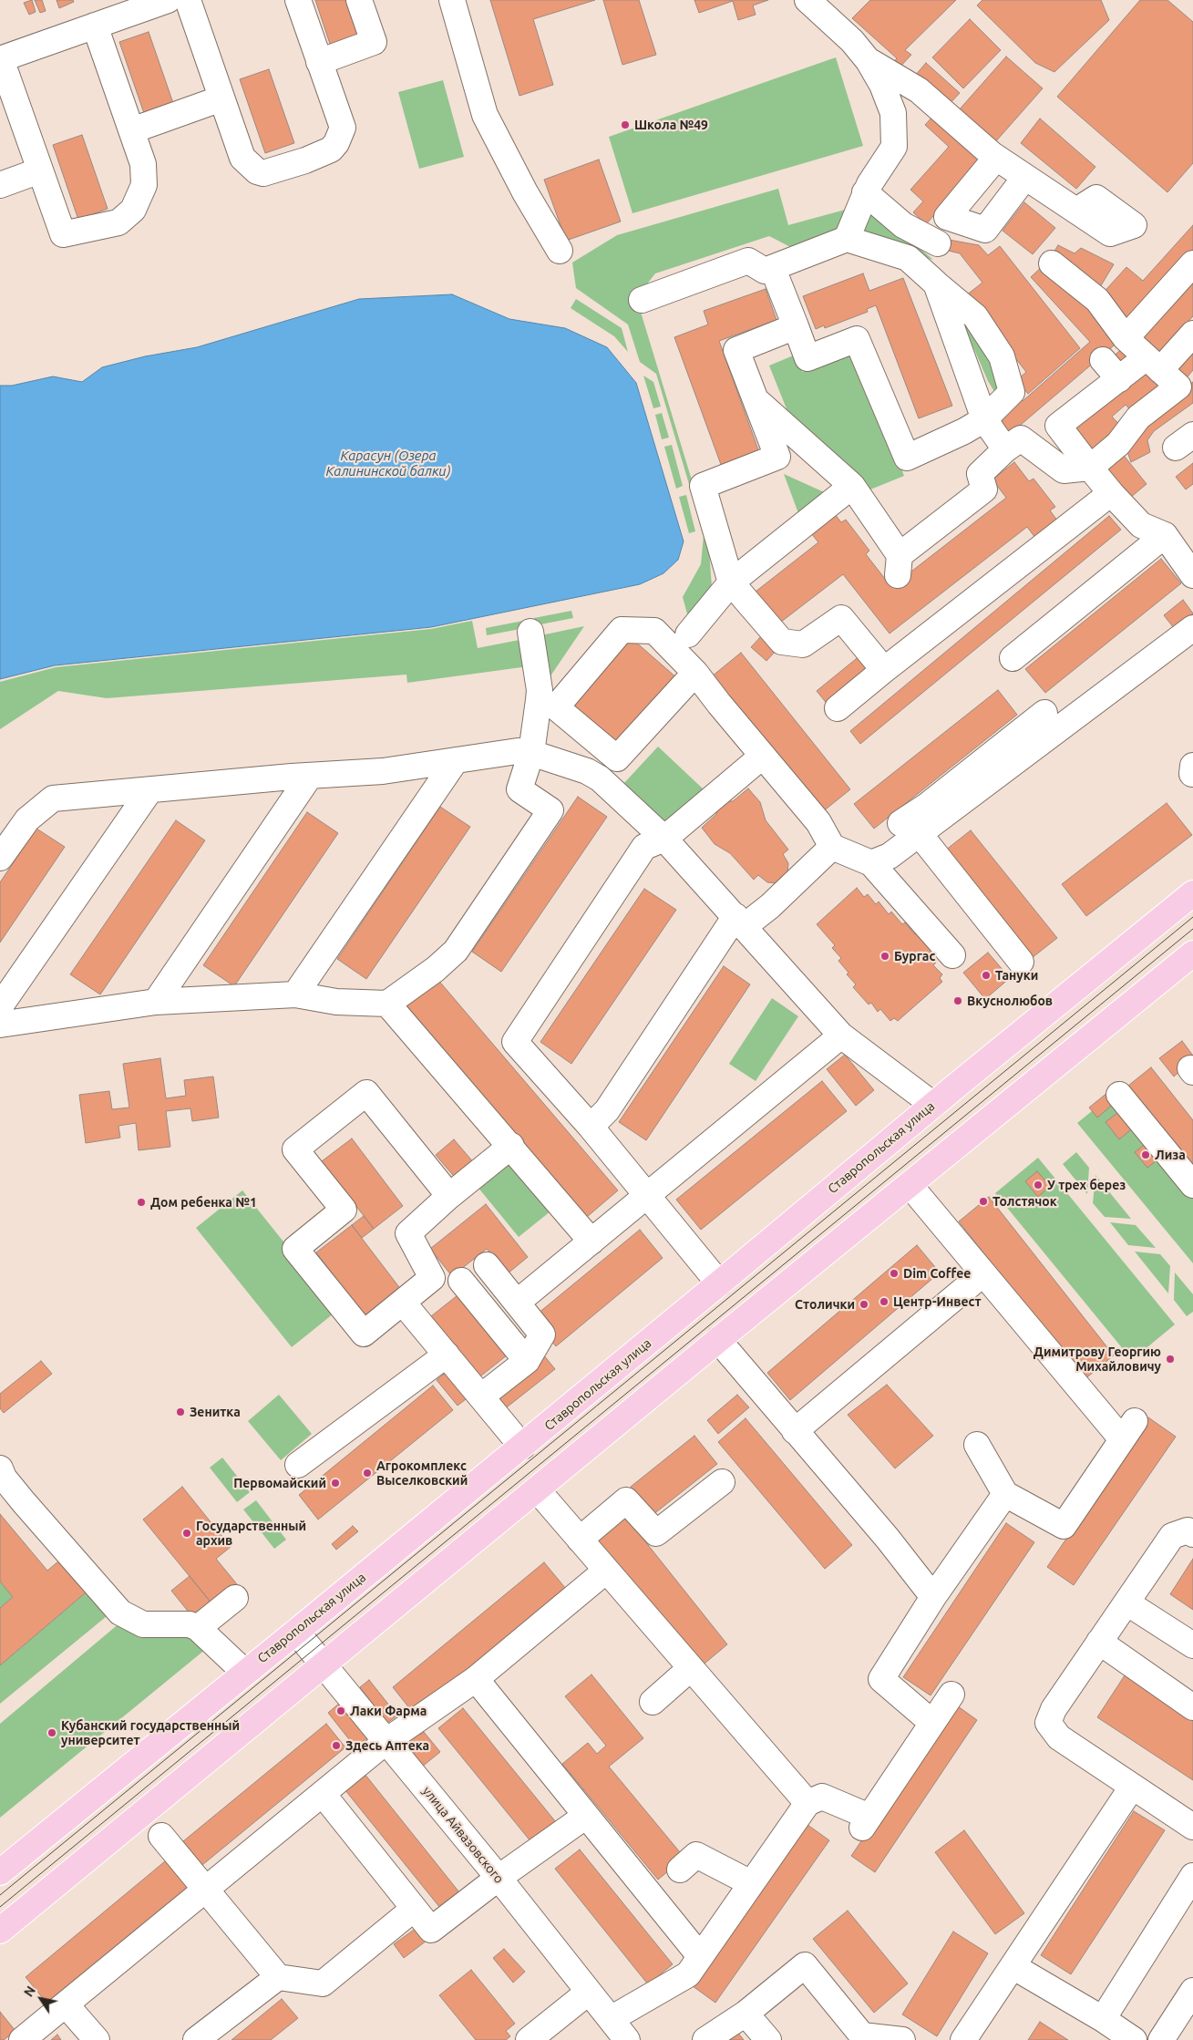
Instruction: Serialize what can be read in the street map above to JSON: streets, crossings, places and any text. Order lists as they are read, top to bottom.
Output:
{
  "streets": {
    "main road": ["Ставропольская улица"],
    "street": ["улица Айвазовского"]
  },
  "crossings": [
    ["Ставропольская улица", "улица Айвазовского"]
  ],
  "water": ["Карасун (Озера Калининской балки)"],
  "places": [
    "Школа №49",
    "Бургас",
    "Тануки",
    "Вкуснолюбов",
    "Лиза",
    "У трех берез",
    "Толстячок",
    "Дом ребенка №1",
    "Dim Coffee",
    "Центр-Инвест",
    "Столички",
    "Димитрову Георгию Михайловичу",
    "Зенитка",
    "Агрокомплекс Выселковский",
    "Первомайский",
    "Государственный архив",
    "Лаки Фарма",
    "Кубанский государственный университет",
    "Здесь Аптека"
  ],
  "north": "top left"
}
